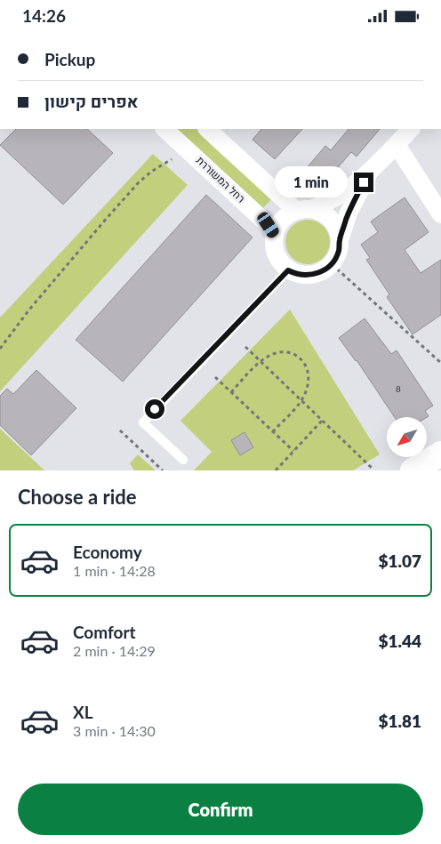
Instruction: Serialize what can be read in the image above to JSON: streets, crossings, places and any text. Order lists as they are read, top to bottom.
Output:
{
  "streets": {
    "street": ["רחל המשוררת"]
  },
  "house_numbers": ["8"],
  "north": "bottom left",
  "page": {
    "status": "14:26",
    "banner": ["Pickup", "אפרים קישון"],
    "bubble": "1 min",
    "heading": "Choose a ride",
    "list": [
      {
        "name": "Economy",
        "note": "1 min · 14:28",
        "value": "$1.07"
      },
      {
        "name": "Comfort",
        "note": "2 min · 14:29",
        "value": "$1.44"
      },
      {
        "name": "XL",
        "note": "3 min · 14:30",
        "value": "$1.81"
      }
    ],
    "buttons": "Confirm"
  }
}
